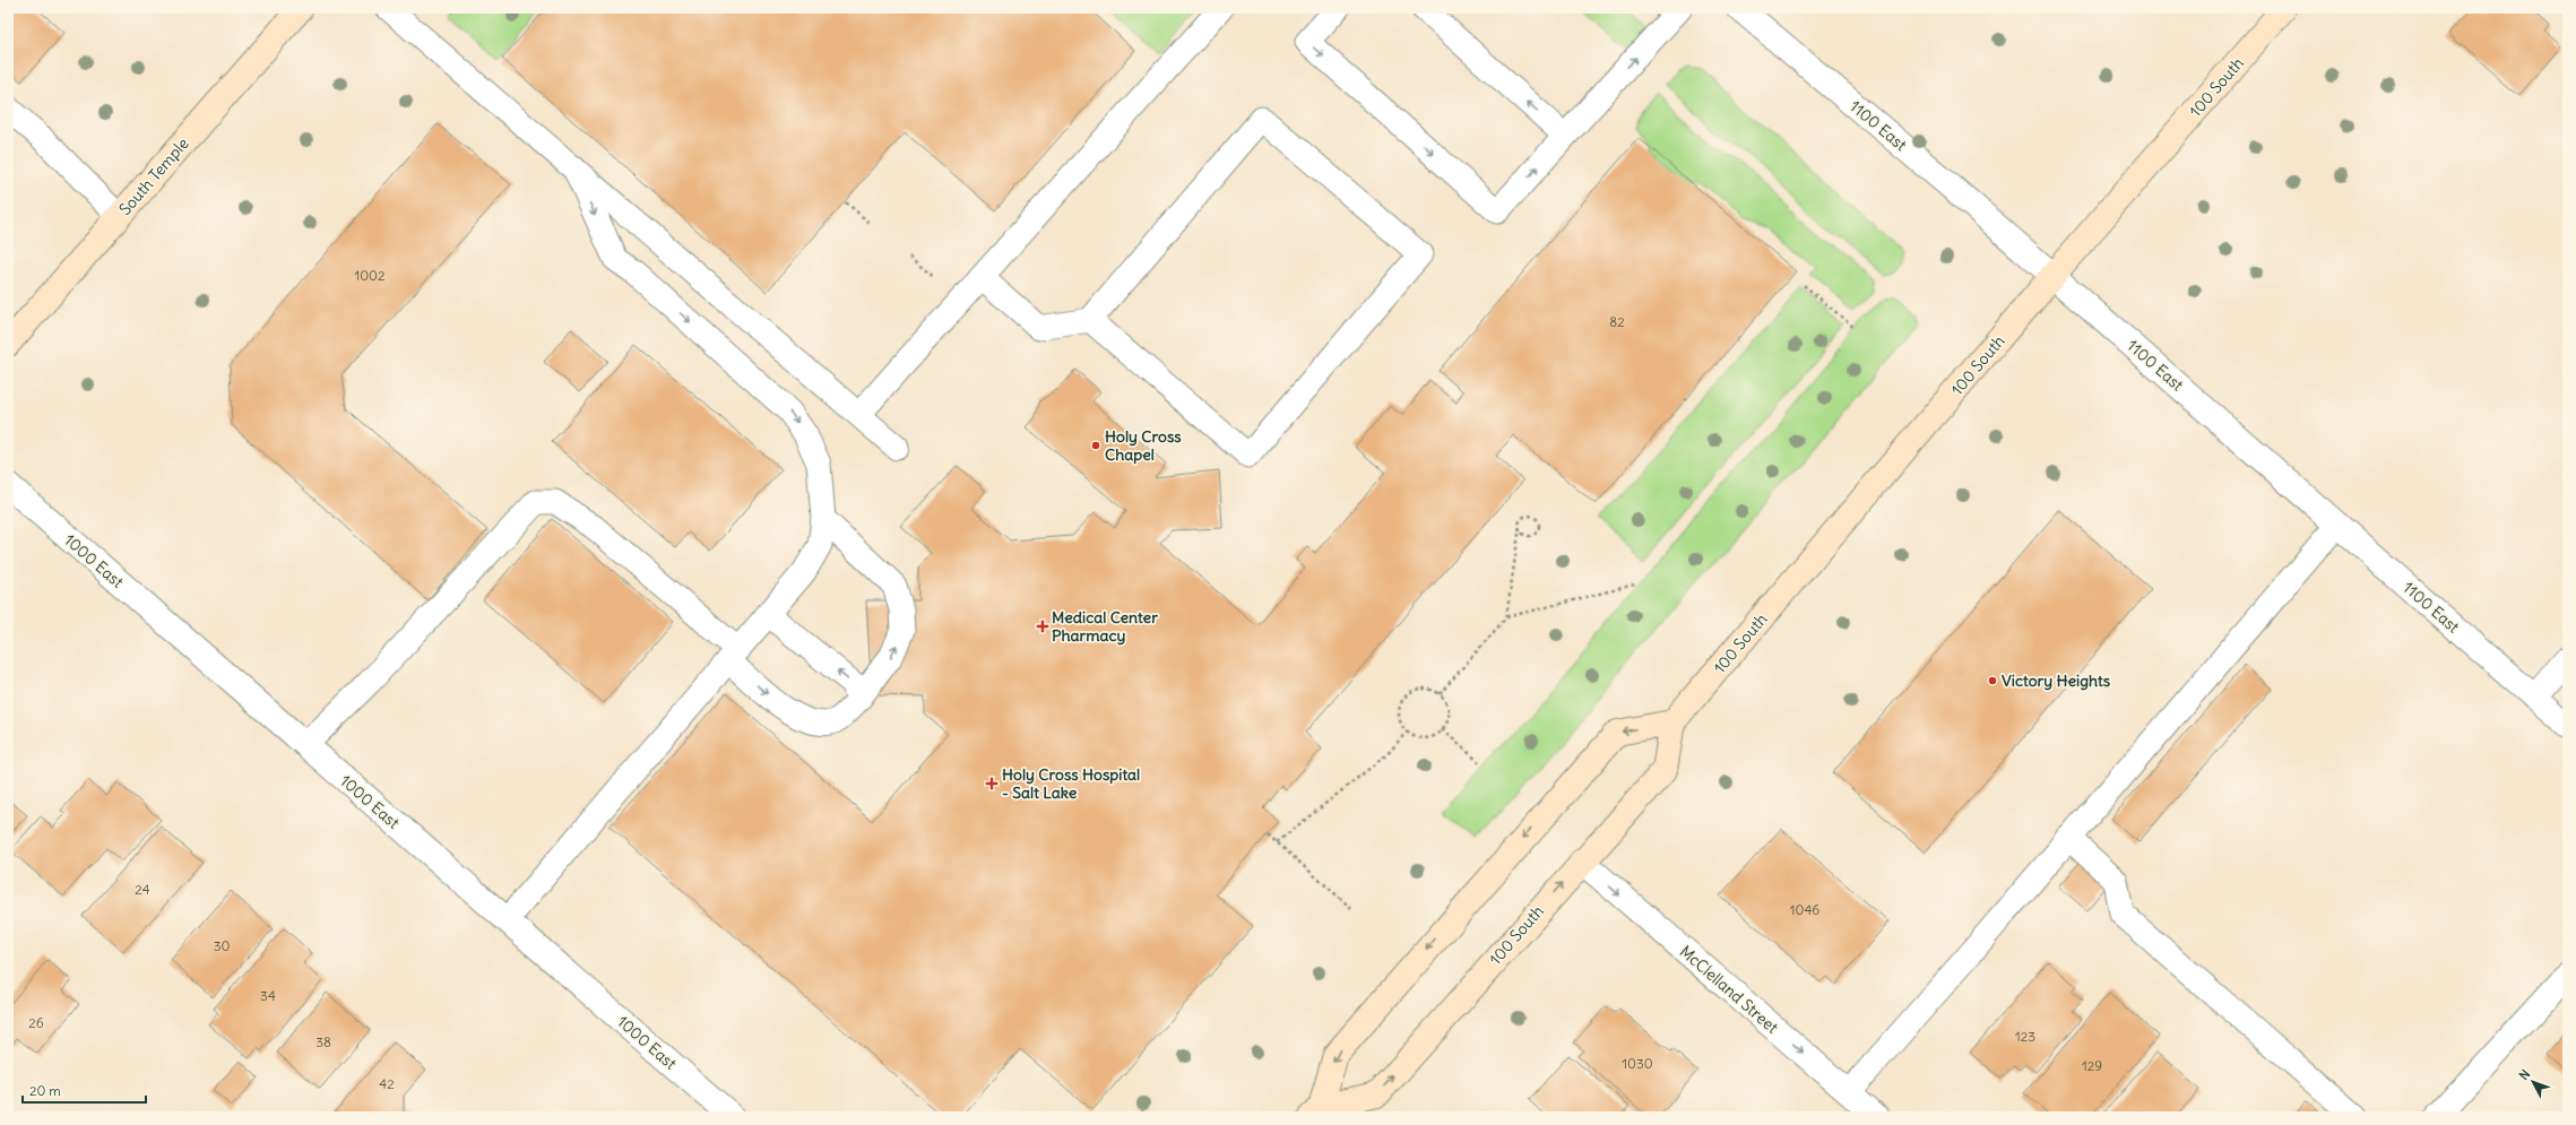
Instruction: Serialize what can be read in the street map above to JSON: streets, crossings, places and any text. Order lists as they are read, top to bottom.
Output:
{
  "streets": {
    "main road": ["100 South", "South Temple"],
    "street": ["1100 East", "1000 East", "McClelland Street"]
  },
  "crossings": [
    ["100 South", "1100 East"],
    ["100 South", "McClelland Street"]
  ],
  "one_way": ["McClelland Street"],
  "places": {
    "other": ["Holy Cross Chapel", "Victory Heights"],
    "health": ["Medical Center Pharmacy", "Holy Cross Hospital - Salt Lake"]
  },
  "house_numbers": [
    "1002",
    "82",
    "24",
    "1046",
    "30",
    "34",
    "26",
    "123",
    "38",
    "1030",
    "129",
    "42"
  ],
  "scale_bar": "20 m",
  "north": "top left"
}
